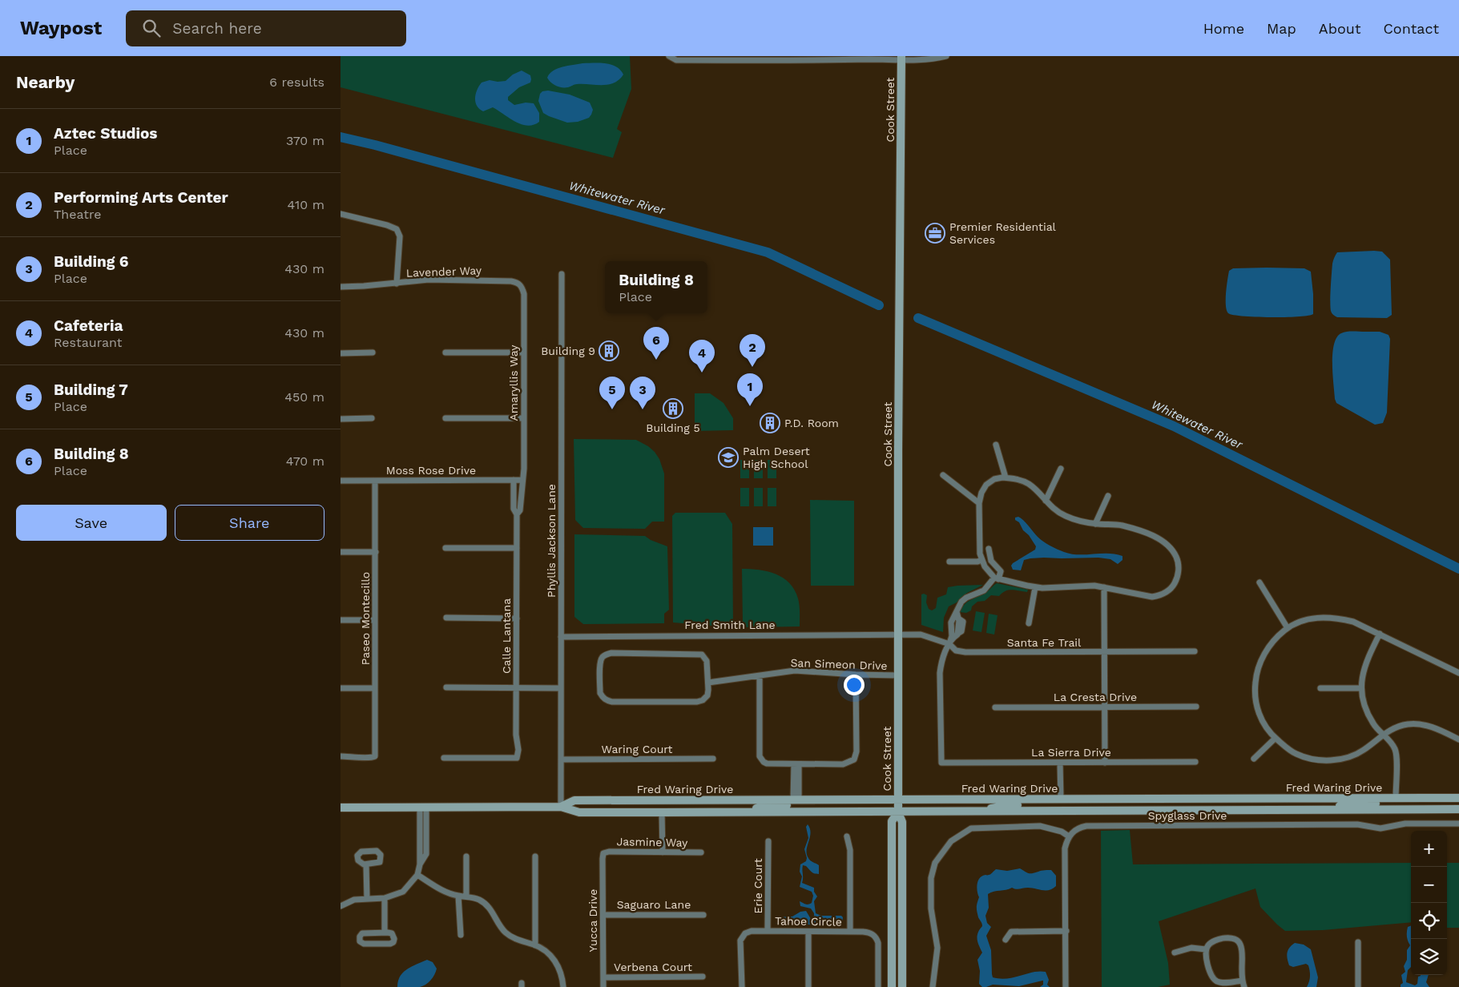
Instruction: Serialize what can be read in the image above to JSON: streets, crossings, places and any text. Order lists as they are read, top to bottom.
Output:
{
  "streets": {
    "main road": ["Cook Street", "Fred Waring Drive"],
    "street": [
      "Lavender Way",
      "Amaryllis Way",
      "Moss Rose Drive",
      "Phyllis Jackson Lane",
      "Paseo Montecillo",
      "Fred Smith Lane",
      "Calle Lantana",
      "Santa Fe Trail",
      "San Simeon Drive",
      "La Cresta Drive",
      "Waring Court",
      "La Sierra Drive",
      "Spyglass Drive",
      "Jasmine Way",
      "Erie Court",
      "Saguaro Lane",
      "Yucca Drive",
      "Tahoe Circle",
      "Verbena Court"
    ]
  },
  "crossings": [
    ["Cook Street", "Fred Smith Lane"],
    ["Cook Street", "Santa Fe Trail"],
    ["Cook Street", "San Simeon Drive"],
    ["Cook Street", "Fred Waring Drive"],
    ["Lavender Way", "Amaryllis Way"],
    ["Amaryllis Way", "Moss Rose Drive"],
    ["Amaryllis Way", "Calle Lantana"],
    ["Moss Rose Drive", "Paseo Montecillo"],
    ["Moss Rose Drive", "Calle Lantana"],
    ["Phyllis Jackson Lane", "Fred Smith Lane"],
    ["Phyllis Jackson Lane", "Waring Court"],
    ["Phyllis Jackson Lane", "Fred Waring Drive"],
    ["Fred Smith Lane", "Santa Fe Trail"],
    ["Santa Fe Trail", "La Sierra Drive"],
    ["Jasmine Way", "Yucca Drive"],
    ["Erie Court", "Tahoe Circle"],
    ["Saguaro Lane", "Yucca Drive"],
    ["Yucca Drive", "Verbena Court"]
  ],
  "water": ["Whitewater River"],
  "places": {
    "office": ["Premier Residential Services"],
    "building": ["Building 9", "Building 5", "P.D. Room"],
    "school or university": ["Palm Desert High School"]
  },
  "page": {
    "header": "Waypost",
    "search": "Search here",
    "nav": [
      "Home",
      "Map",
      "About",
      "Contact"
    ],
    "heading": ["Nearby", "6 results"],
    "list": [
      {
        "mark": "1",
        "name": "Aztec Studios",
        "note": "Place",
        "value": "370 m"
      },
      {
        "mark": "2",
        "name": "Performing Arts Center",
        "note": "Theatre",
        "value": "410 m"
      },
      {
        "mark": "3",
        "name": "Building 6",
        "note": "Place",
        "value": "430 m"
      },
      {
        "mark": "4",
        "name": "Cafeteria",
        "note": "Restaurant",
        "value": "430 m"
      },
      {
        "mark": "5",
        "name": "Building 7",
        "note": "Place",
        "value": "450 m"
      },
      {
        "mark": "6",
        "name": "Building 8",
        "note": "Place",
        "value": "470 m"
      }
    ],
    "popup": ["Building 8", "Place"],
    "pins": [
      "6",
      "2",
      "4",
      "1",
      "3",
      "5"
    ],
    "buttons": ["Save", "Share"],
    "map_buttons": ["+", "−"]
  }
}
